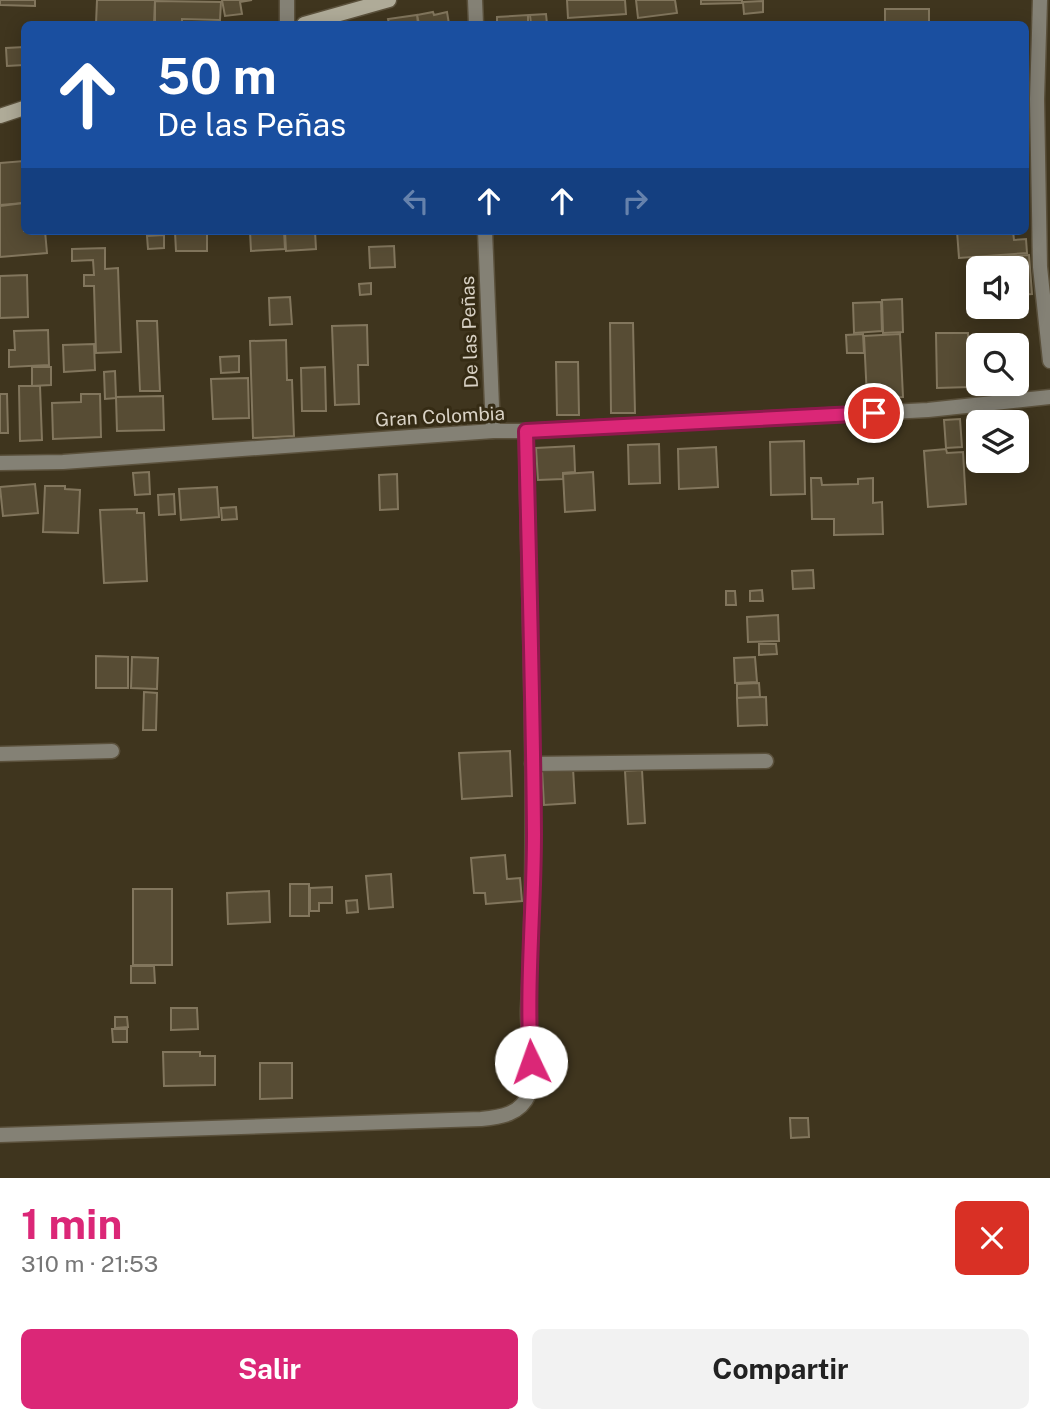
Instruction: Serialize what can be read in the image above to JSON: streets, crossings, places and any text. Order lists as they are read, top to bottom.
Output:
{
  "streets": {
    "street": ["De las Peñas", "Gran Colombia"]
  },
  "crossings": [
    ["De las Peñas", "Gran Colombia"]
  ],
  "page": {
    "turn": ["50 m", "De las Peñas"],
    "heading": ["1 min", "310 m · 21:53"],
    "buttons": ["Salir", "Compartir"]
  }
}
